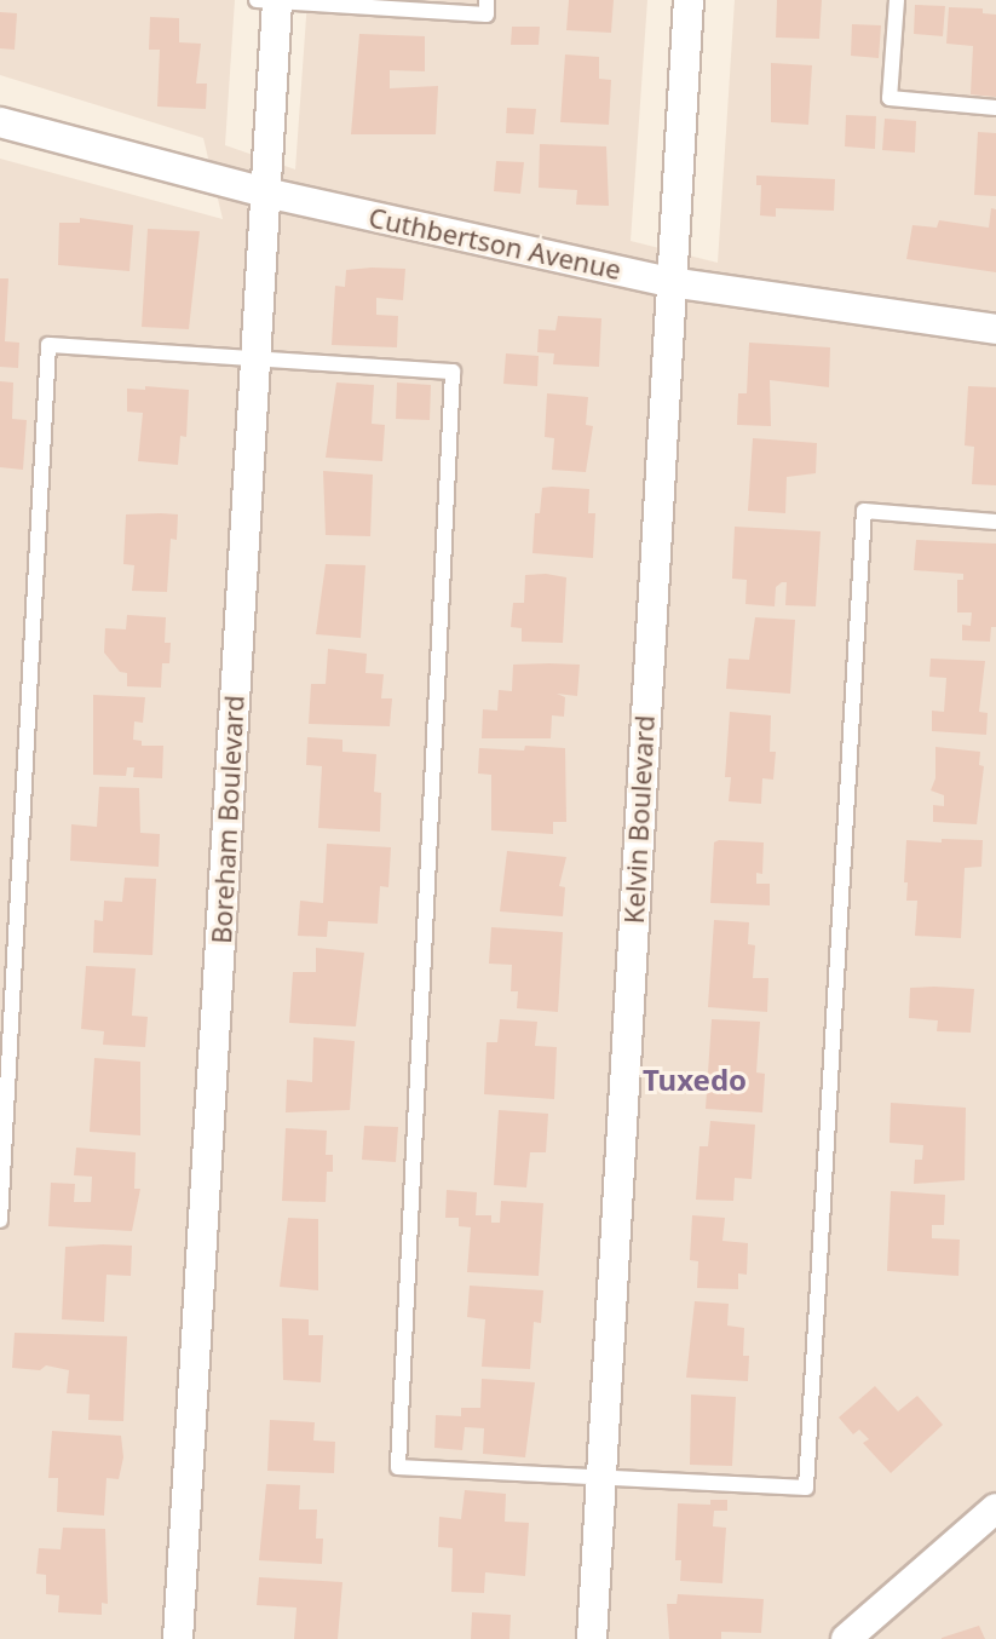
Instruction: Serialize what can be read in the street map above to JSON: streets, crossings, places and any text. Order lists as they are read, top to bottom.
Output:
{
  "streets": {
    "street": ["Cuthbertson Avenue", "Boreham Boulevard", "Kelvin Boulevard"]
  },
  "crossings": [
    ["Cuthbertson Avenue", "Boreham Boulevard"],
    ["Cuthbertson Avenue", "Kelvin Boulevard"]
  ],
  "districts": ["Tuxedo"]
}
